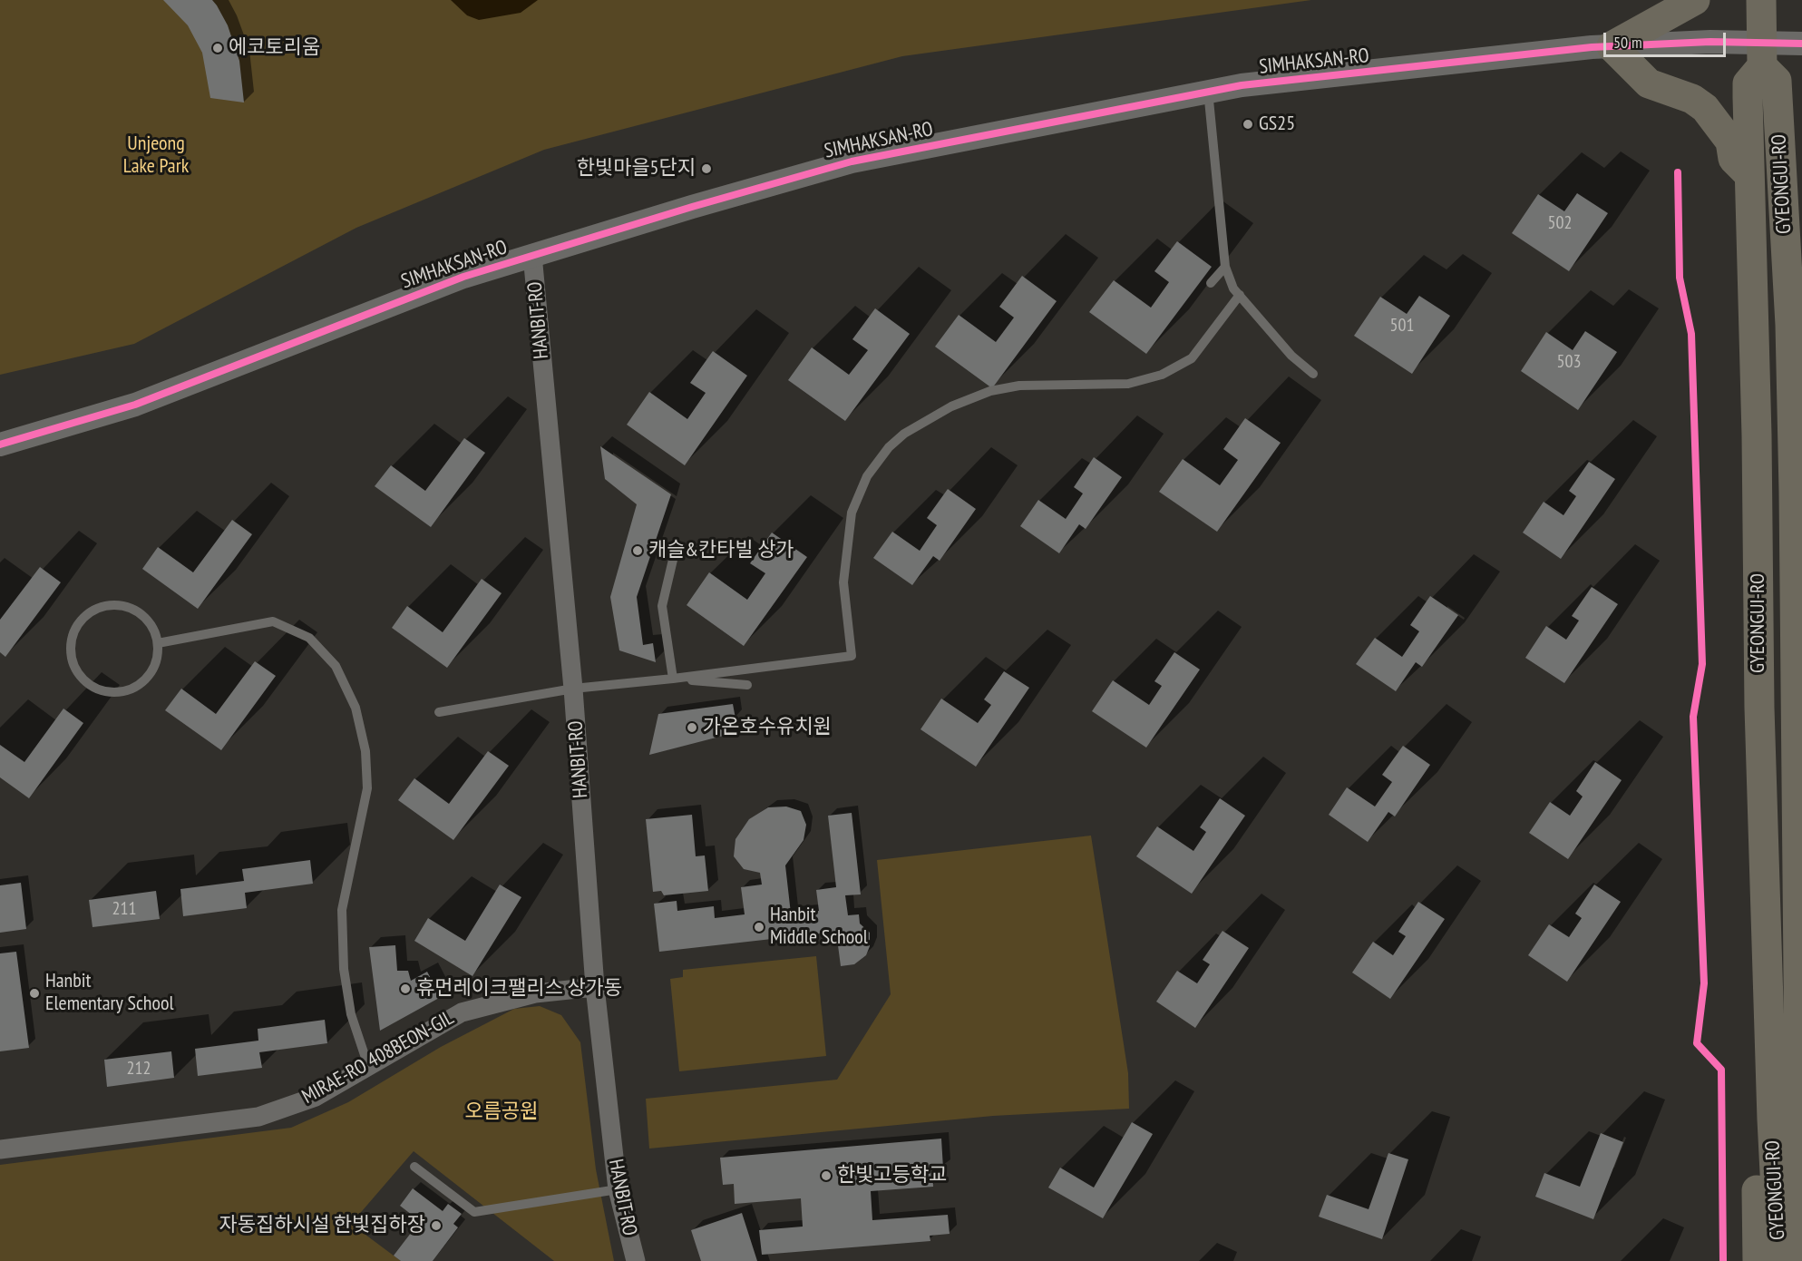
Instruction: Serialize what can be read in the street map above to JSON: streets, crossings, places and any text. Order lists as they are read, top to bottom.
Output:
{
  "streets": {
    "main road": ["GYEONGUI-RO"],
    "street": ["SIMHAKSAN-RO", "HANBIT-RO", "MIRAE-RO 408BEON-GIL"]
  },
  "crossings": [
    ["SIMHAKSAN-RO", "GYEONGUI-RO"],
    ["SIMHAKSAN-RO", "HANBIT-RO"],
    ["HANBIT-RO", "MIRAE-RO 408BEON-GIL"]
  ],
  "parks": ["Unjeong Lake Park", "오름공원"],
  "places": [
    "에코토리움",
    "GS25",
    "한빛마을5단지",
    "캐슬&칸타빌 상가",
    "가온호수유치원",
    "Hanbit Middle School",
    "휴먼레이크팰리스 상가동",
    "Hanbit Elementary School",
    "한빛고등학교",
    "자동집하시설 한빛집하장"
  ],
  "house_numbers": [
    "502",
    "501",
    "503",
    "211",
    "212"
  ],
  "scale_bar": "50 m"
}
